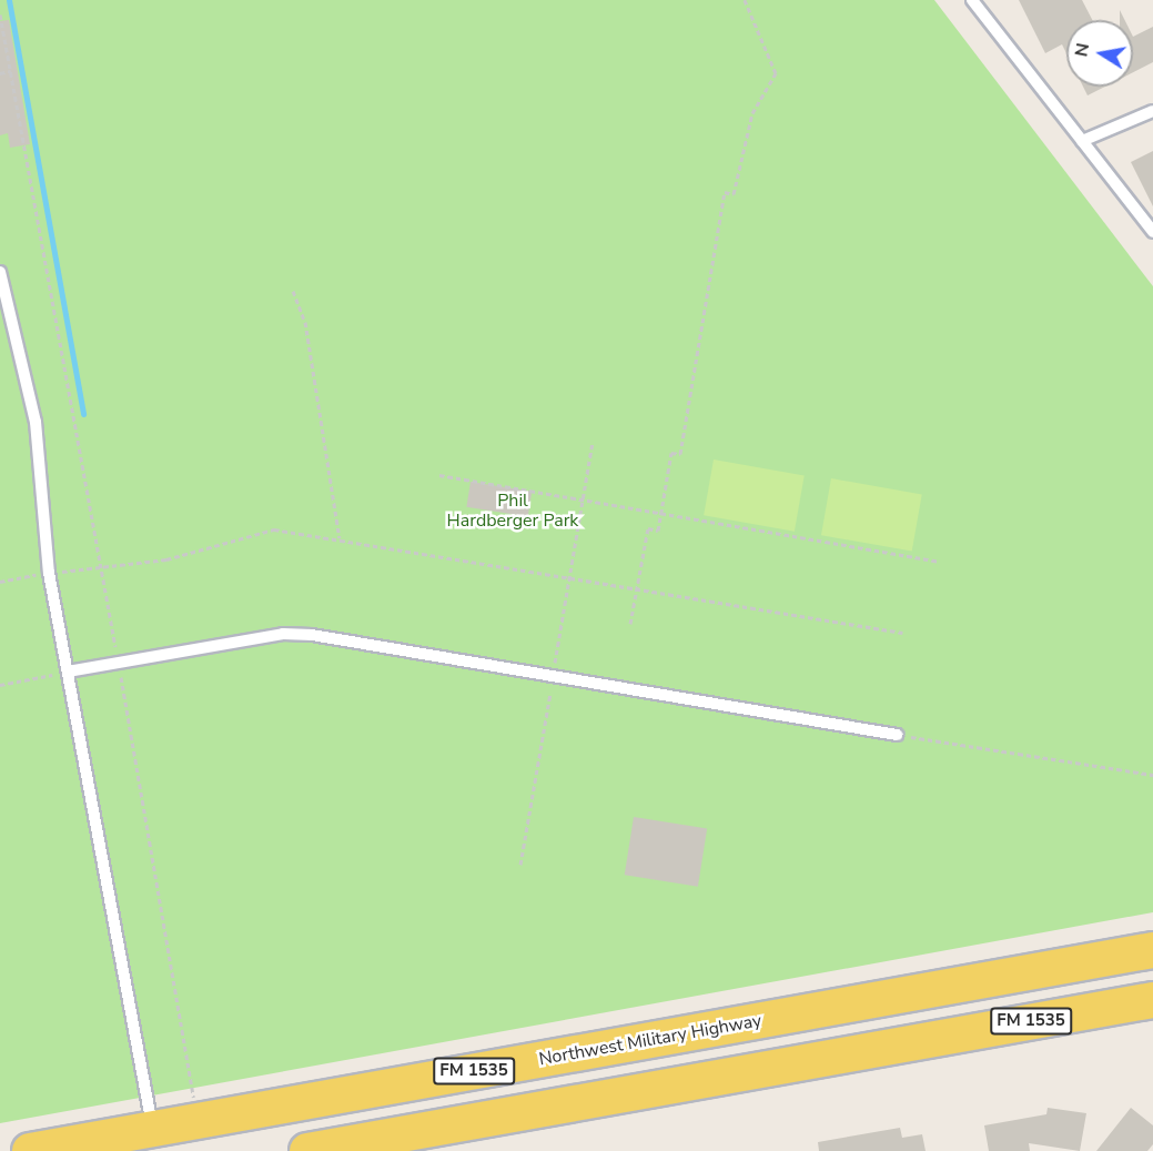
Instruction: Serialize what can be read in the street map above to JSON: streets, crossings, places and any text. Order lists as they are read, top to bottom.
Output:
{
  "streets": {
    "main road": ["FM 1535", "Northwest Military Highway"]
  },
  "parks": ["Phil Hardberger Park"],
  "north": "left"
}
